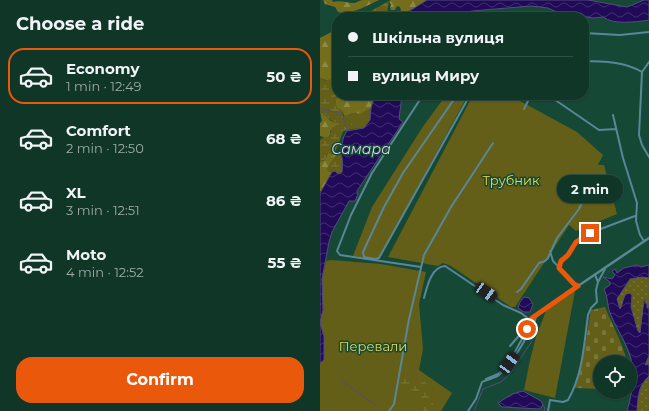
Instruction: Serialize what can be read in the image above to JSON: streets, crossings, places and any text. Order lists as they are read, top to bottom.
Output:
{
  "water": ["Самара"],
  "parks": ["Трубник", "Перевали"],
  "page": {
    "heading": "Choose a ride",
    "banner": ["Шкільна вулиця", "вулиця Миру"],
    "list": [
      {
        "name": "Economy",
        "note": "1 min · 12:49",
        "value": "50 ₴"
      },
      {
        "name": "Comfort",
        "note": "2 min · 12:50",
        "value": "68 ₴"
      },
      {
        "name": "XL",
        "note": "3 min · 12:51",
        "value": "86 ₴"
      },
      {
        "name": "Moto",
        "note": "4 min · 12:52",
        "value": "55 ₴"
      }
    ],
    "bubble": "2 min",
    "buttons": "Confirm"
  }
}
